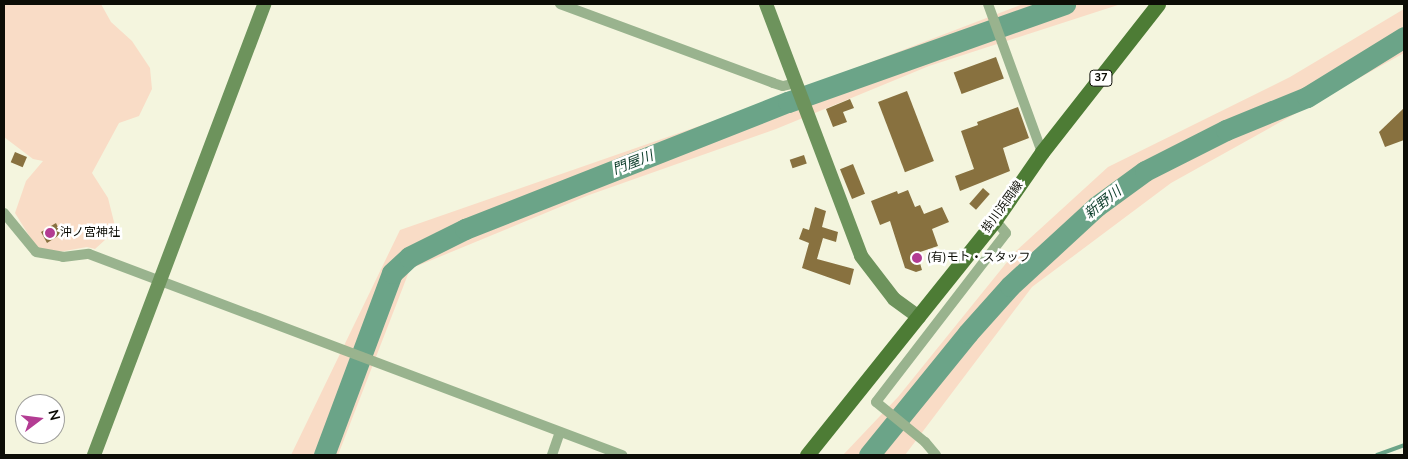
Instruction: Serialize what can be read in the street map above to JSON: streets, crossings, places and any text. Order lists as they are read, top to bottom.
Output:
{
  "streets": {
    "main road": ["37", "掛川浜岡線"]
  },
  "water": ["門屋川", "新野川"],
  "places": ["沖ノ宮神社", "(有)モト・スタッフ"],
  "north": "right"
}
